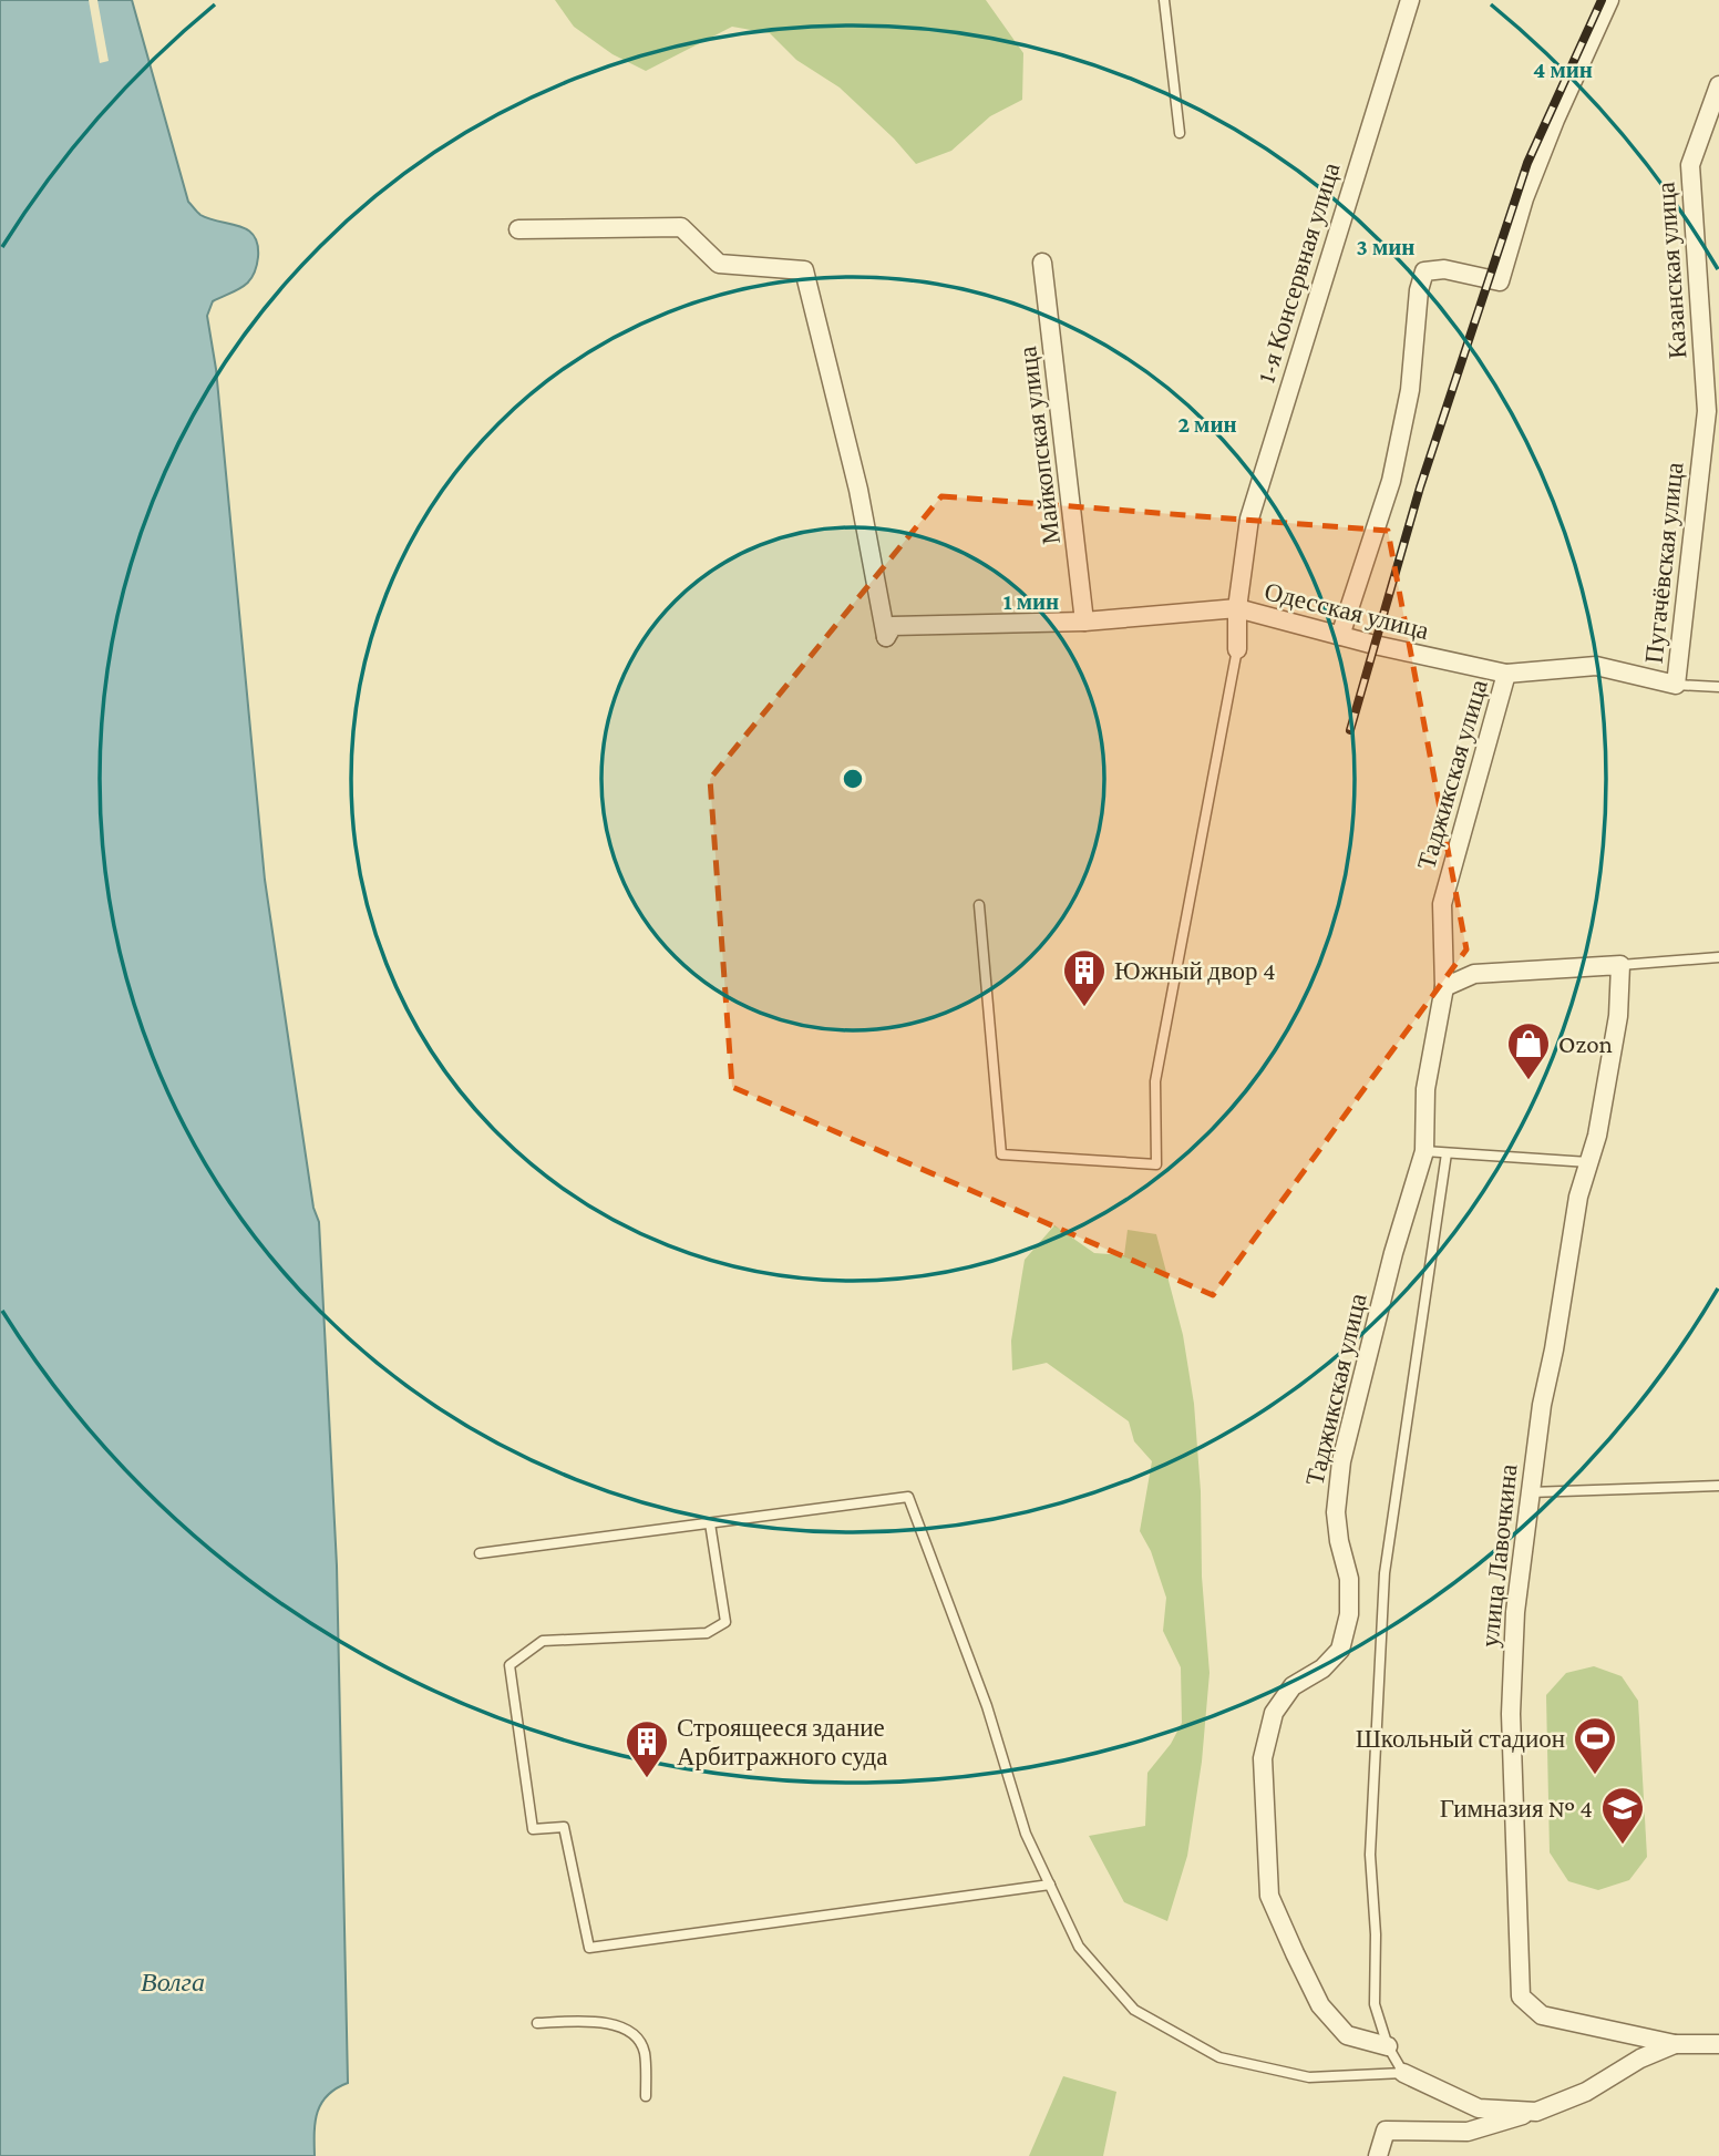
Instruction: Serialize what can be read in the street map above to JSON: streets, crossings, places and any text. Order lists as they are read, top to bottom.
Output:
{
  "streets": {
    "street": [
      "Казанская улица",
      "1-я Консервная улица",
      "Майкопская улица",
      "Пугачёвская улица",
      "Одесская улица",
      "Таджикская улица",
      "улица Лавочкина"
    ]
  },
  "crossings": [
    ["Казанская улица", "Пугачёвская улица"],
    ["1-я Консервная улица", "Одесская улица"],
    ["Майкопская улица", "Одесская улица"],
    ["Пугачёвская улица", "Одесская улица"],
    ["Одесская улица", "Таджикская улица"]
  ],
  "water": ["Волга"],
  "places": {
    "building": ["Южный двор 4", "Строящееся здание Арбитражного суда"],
    "shop": ["Ozon"],
    "sports": ["Школьный стадион"],
    "school or university": ["Гимназия № 4"]
  },
  "rings": [
    "4 мин",
    "3 мин",
    "2 мин",
    "1 мин"
  ]
}
